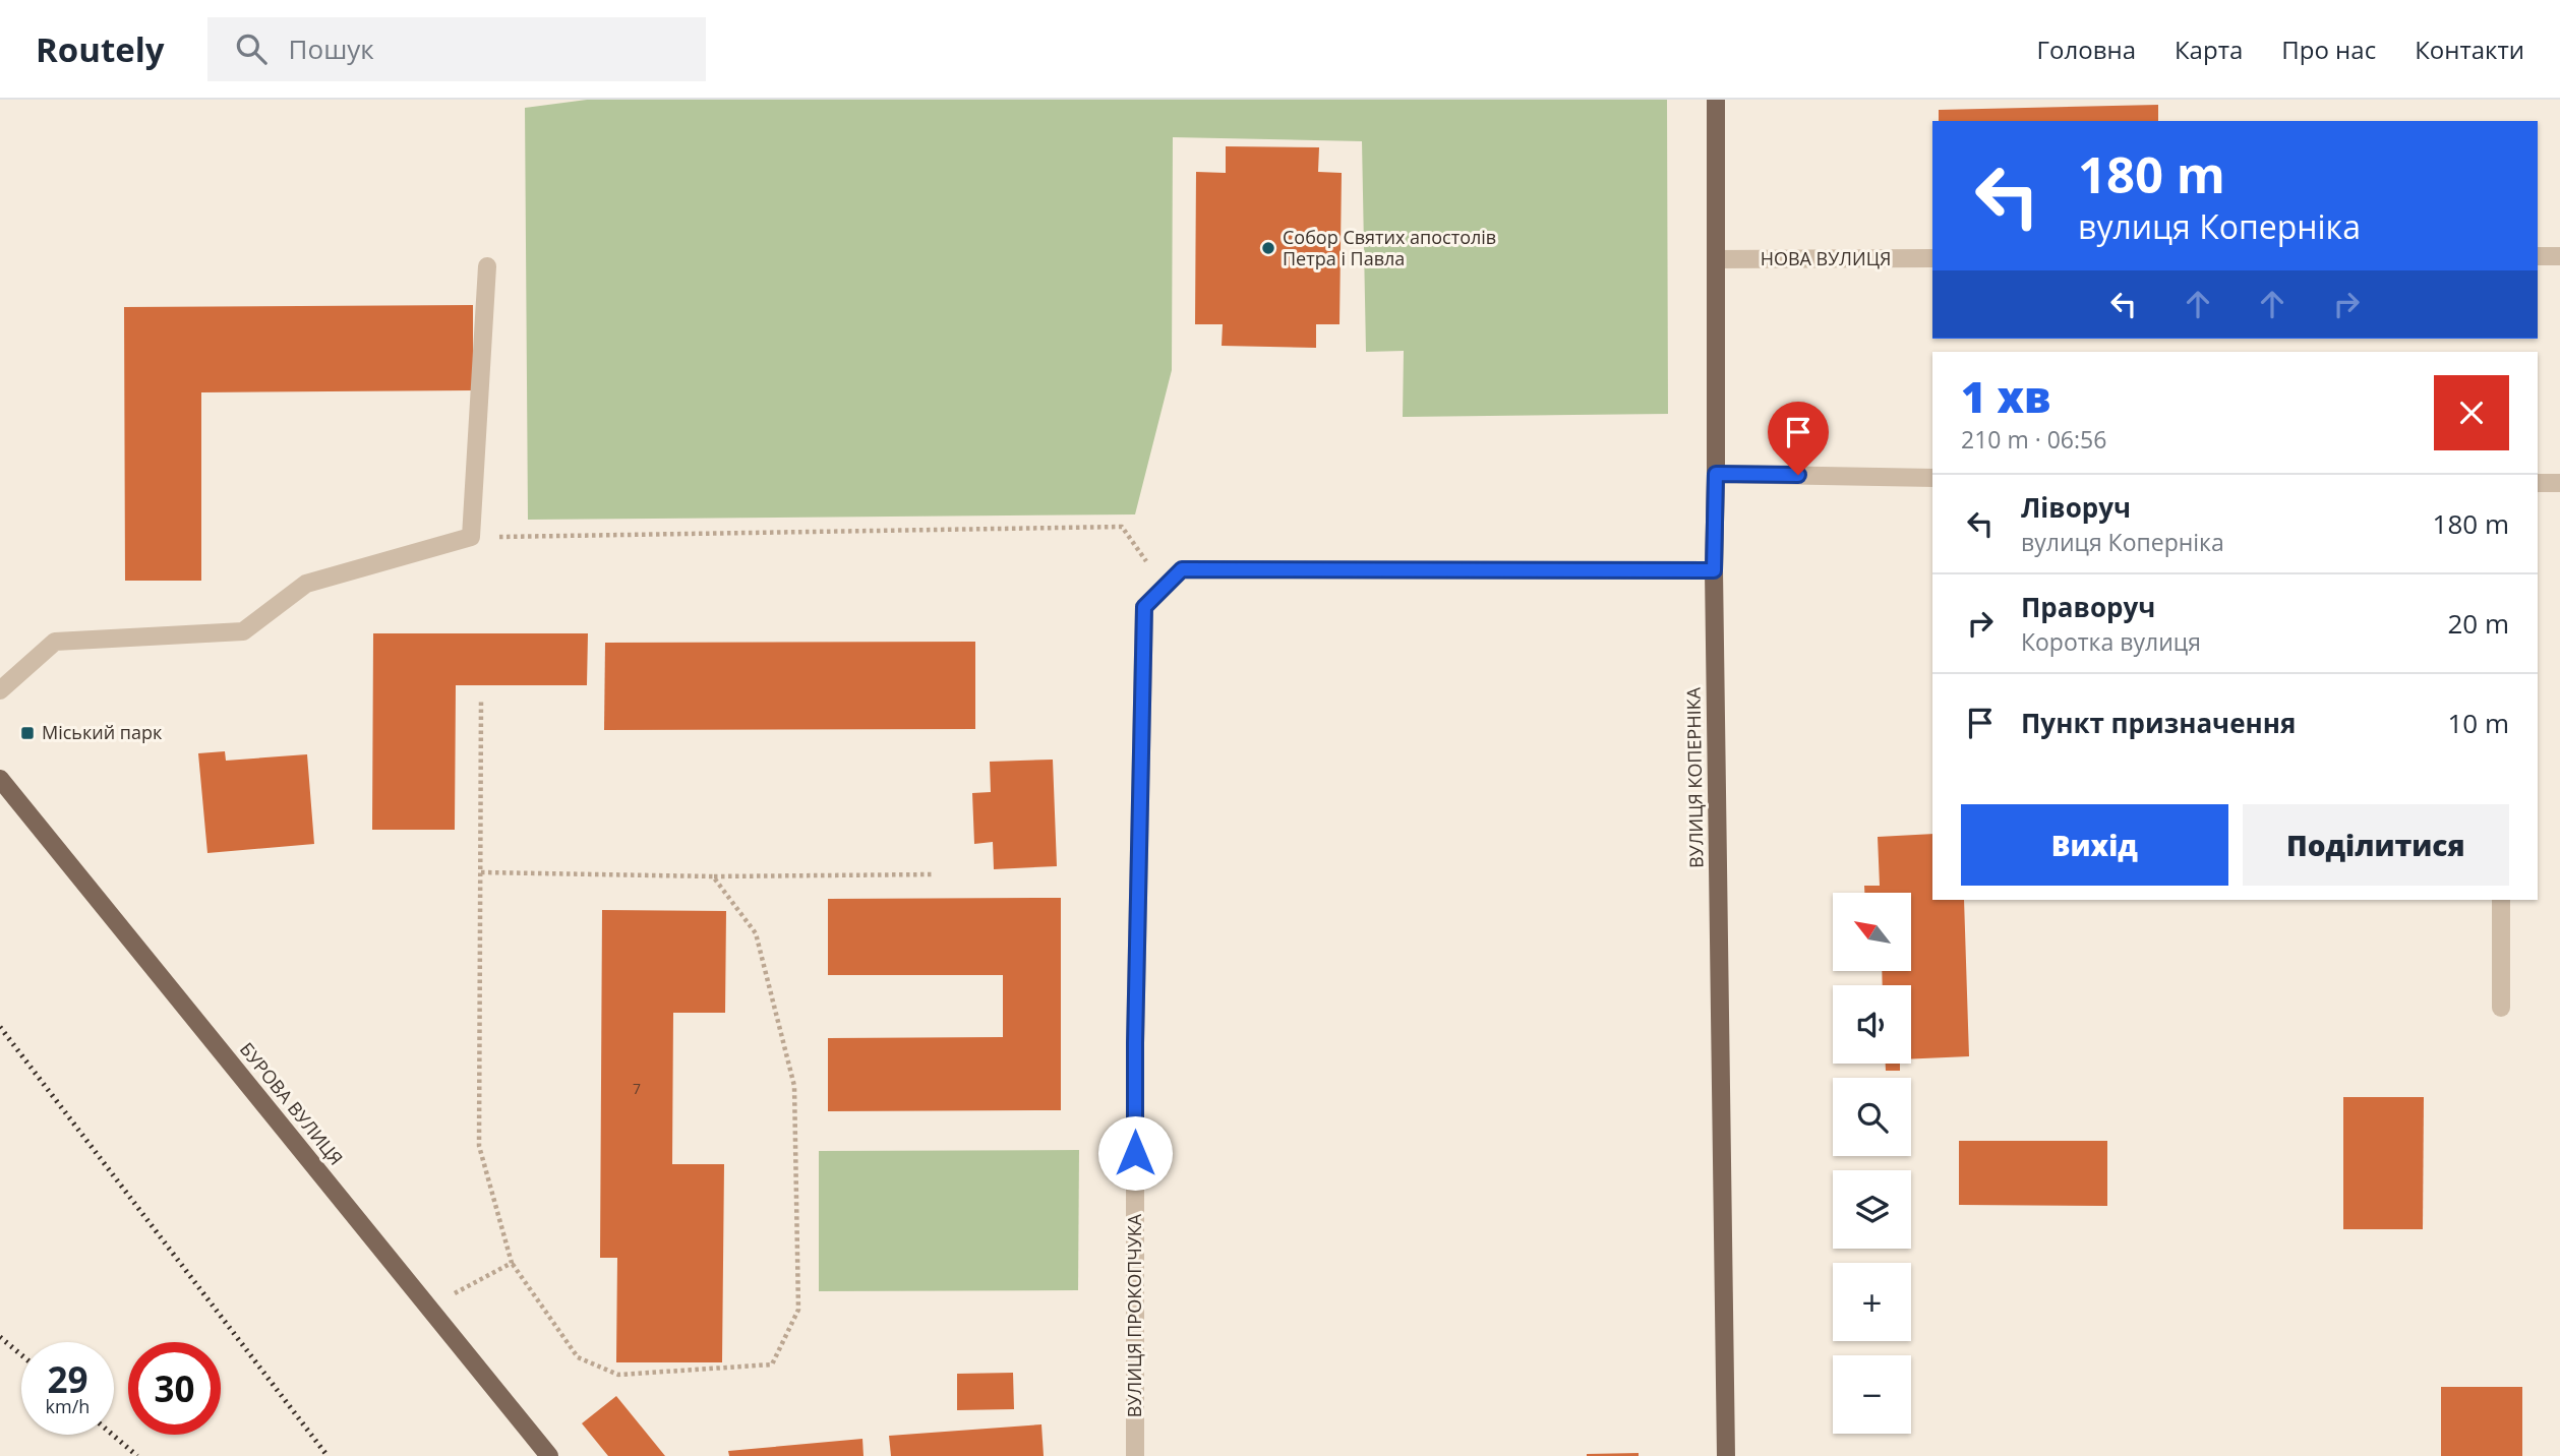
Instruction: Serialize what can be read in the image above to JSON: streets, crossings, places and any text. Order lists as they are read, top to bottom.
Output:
{
  "streets": {
    "main road": ["ВУЛИЦЯ КОПЕРНІКА", "БУРОВА ВУЛИЦЯ"],
    "street": ["НОВА ВУЛИЦЯ", "ВУЛИЦЯ ПРОКОПЧУКА"]
  },
  "crossings": [
    ["НОВА ВУЛИЦЯ", "ВУЛИЦЯ КОПЕРНІКА"],
    ["ВУЛИЦЯ КОПЕРНІКА", "ВУЛИЦЯ ПРОКОПЧУКА"]
  ],
  "places": {
    "other": ["Собор Святих апостолів Петра і Павла"],
    "transit": ["Міський парк"]
  },
  "house_numbers": ["7"],
  "north": "top left",
  "page": {
    "header": "Routely",
    "search": "Пошук",
    "nav": [
      "Головна",
      "Карта",
      "Про нас",
      "Контакти"
    ],
    "turn": ["180 m", "вулиця Коперніка"],
    "heading": ["1 хв", "210 m · 06:56"],
    "list": [
      {
        "name": "Ліворуч",
        "note": "вулиця Коперніка",
        "value": "180 m"
      },
      {
        "name": "Праворуч",
        "note": "Коротка вулиця",
        "value": "20 m"
      },
      {
        "name": "Пункт призначення",
        "value": "10 m"
      }
    ],
    "buttons": ["Вихід", "Поділитися"],
    "map_buttons": ["+", "−"],
    "speed": "29 km/h",
    "limit": "30"
  }
}
